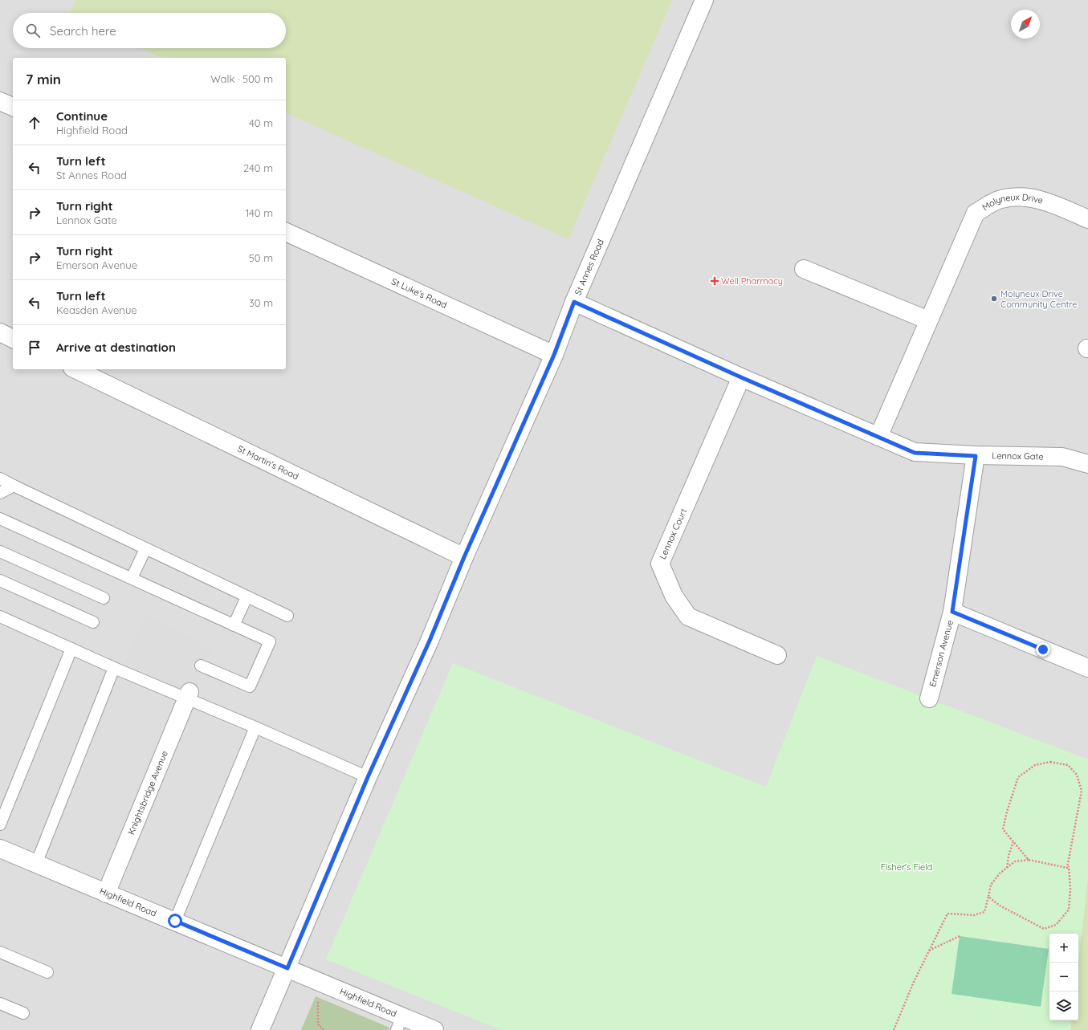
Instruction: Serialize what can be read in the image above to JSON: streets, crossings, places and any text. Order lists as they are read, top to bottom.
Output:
{
  "streets": {
    "street": [
      "Molyneux Drive",
      "St Annes Road",
      "St Luke's Road",
      "Lennox Gate",
      "St Martin's Road",
      "Lennox Court",
      "Emerson Avenue",
      "Knightsbridge Avenue",
      "Highfield Road"
    ]
  },
  "crossings": [
    ["Molyneux Drive", "Lennox Gate"],
    ["St Annes Road", "St Luke's Road"],
    ["St Annes Road", "Lennox Gate"],
    ["St Annes Road", "St Martin's Road"],
    ["St Annes Road", "Highfield Road"],
    ["Lennox Gate", "Lennox Court"],
    ["Lennox Gate", "Emerson Avenue"],
    ["Knightsbridge Avenue", "Highfield Road"]
  ],
  "parks": ["Fisher's Field"],
  "places": {
    "health": ["Well Pharmacy"],
    "other": ["Molyneux Drive Community Centre"]
  },
  "north": "top right",
  "page": {
    "search": "Search here",
    "heading": ["7 min", "Walk · 500 m"],
    "list": [
      ["Continue", "Highfield Road", "40 m"],
      ["Turn left", "St Annes Road", "240 m"],
      ["Turn right", "Lennox Gate", "140 m"],
      ["Turn right", "Emerson Avenue", "50 m"],
      ["Turn left", "Keasden Avenue", "30 m"],
      "Arrive at destination"
    ],
    "map_buttons": ["+", "−"]
  }
}
